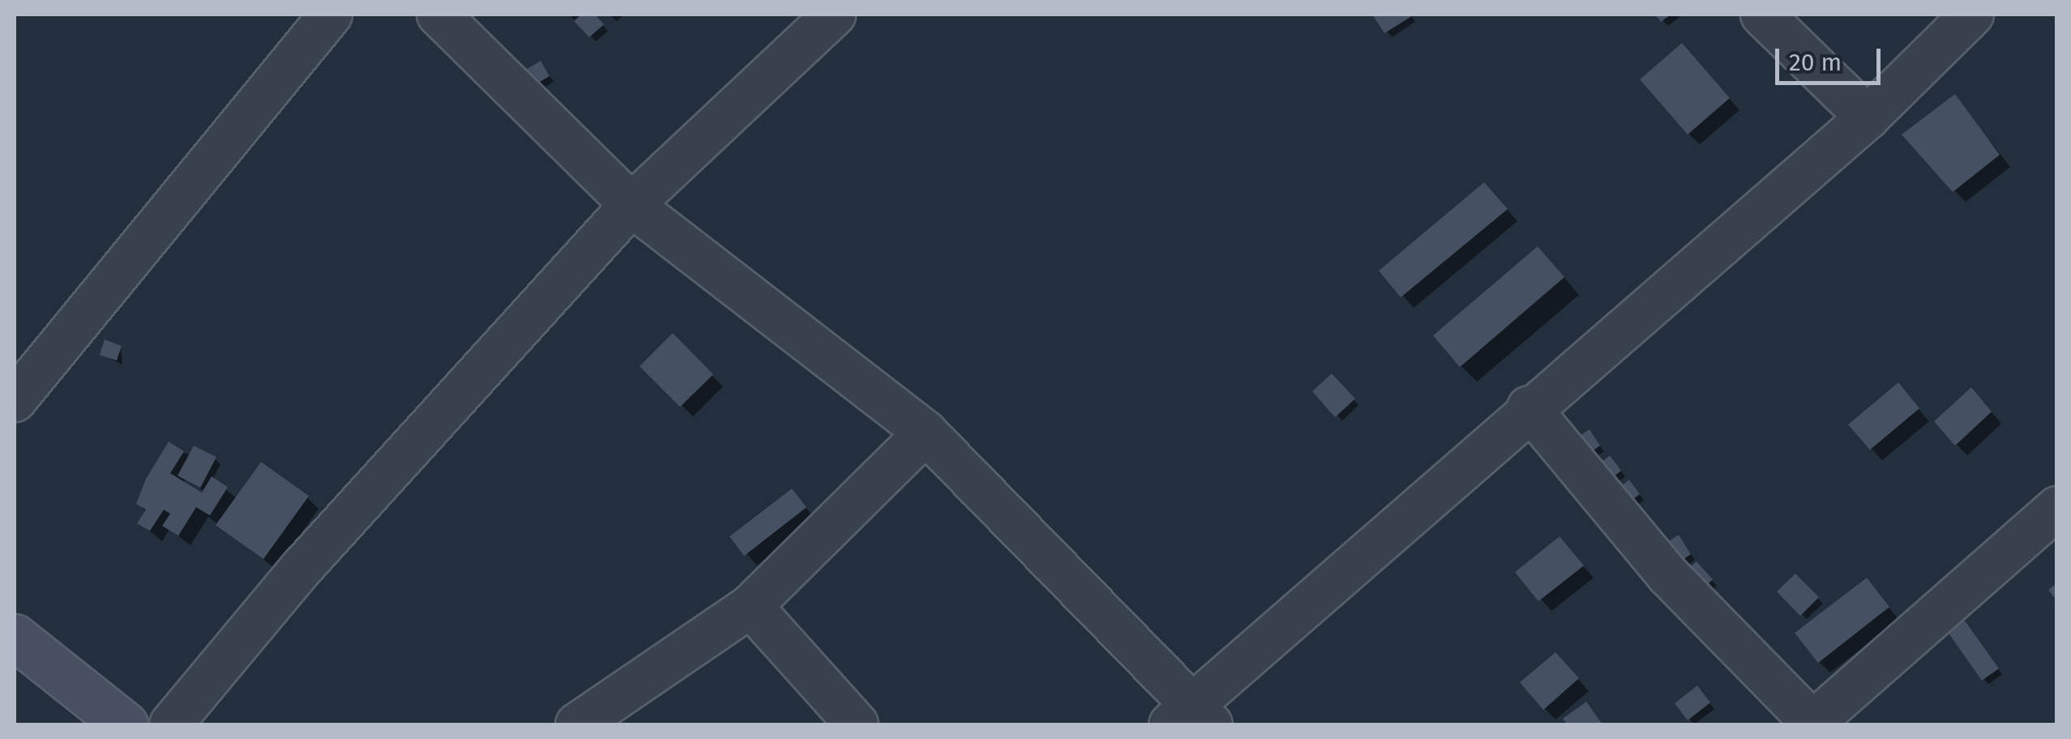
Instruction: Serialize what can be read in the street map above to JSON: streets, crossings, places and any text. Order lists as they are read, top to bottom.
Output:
{
  "scale_bar": "20 m"
}
